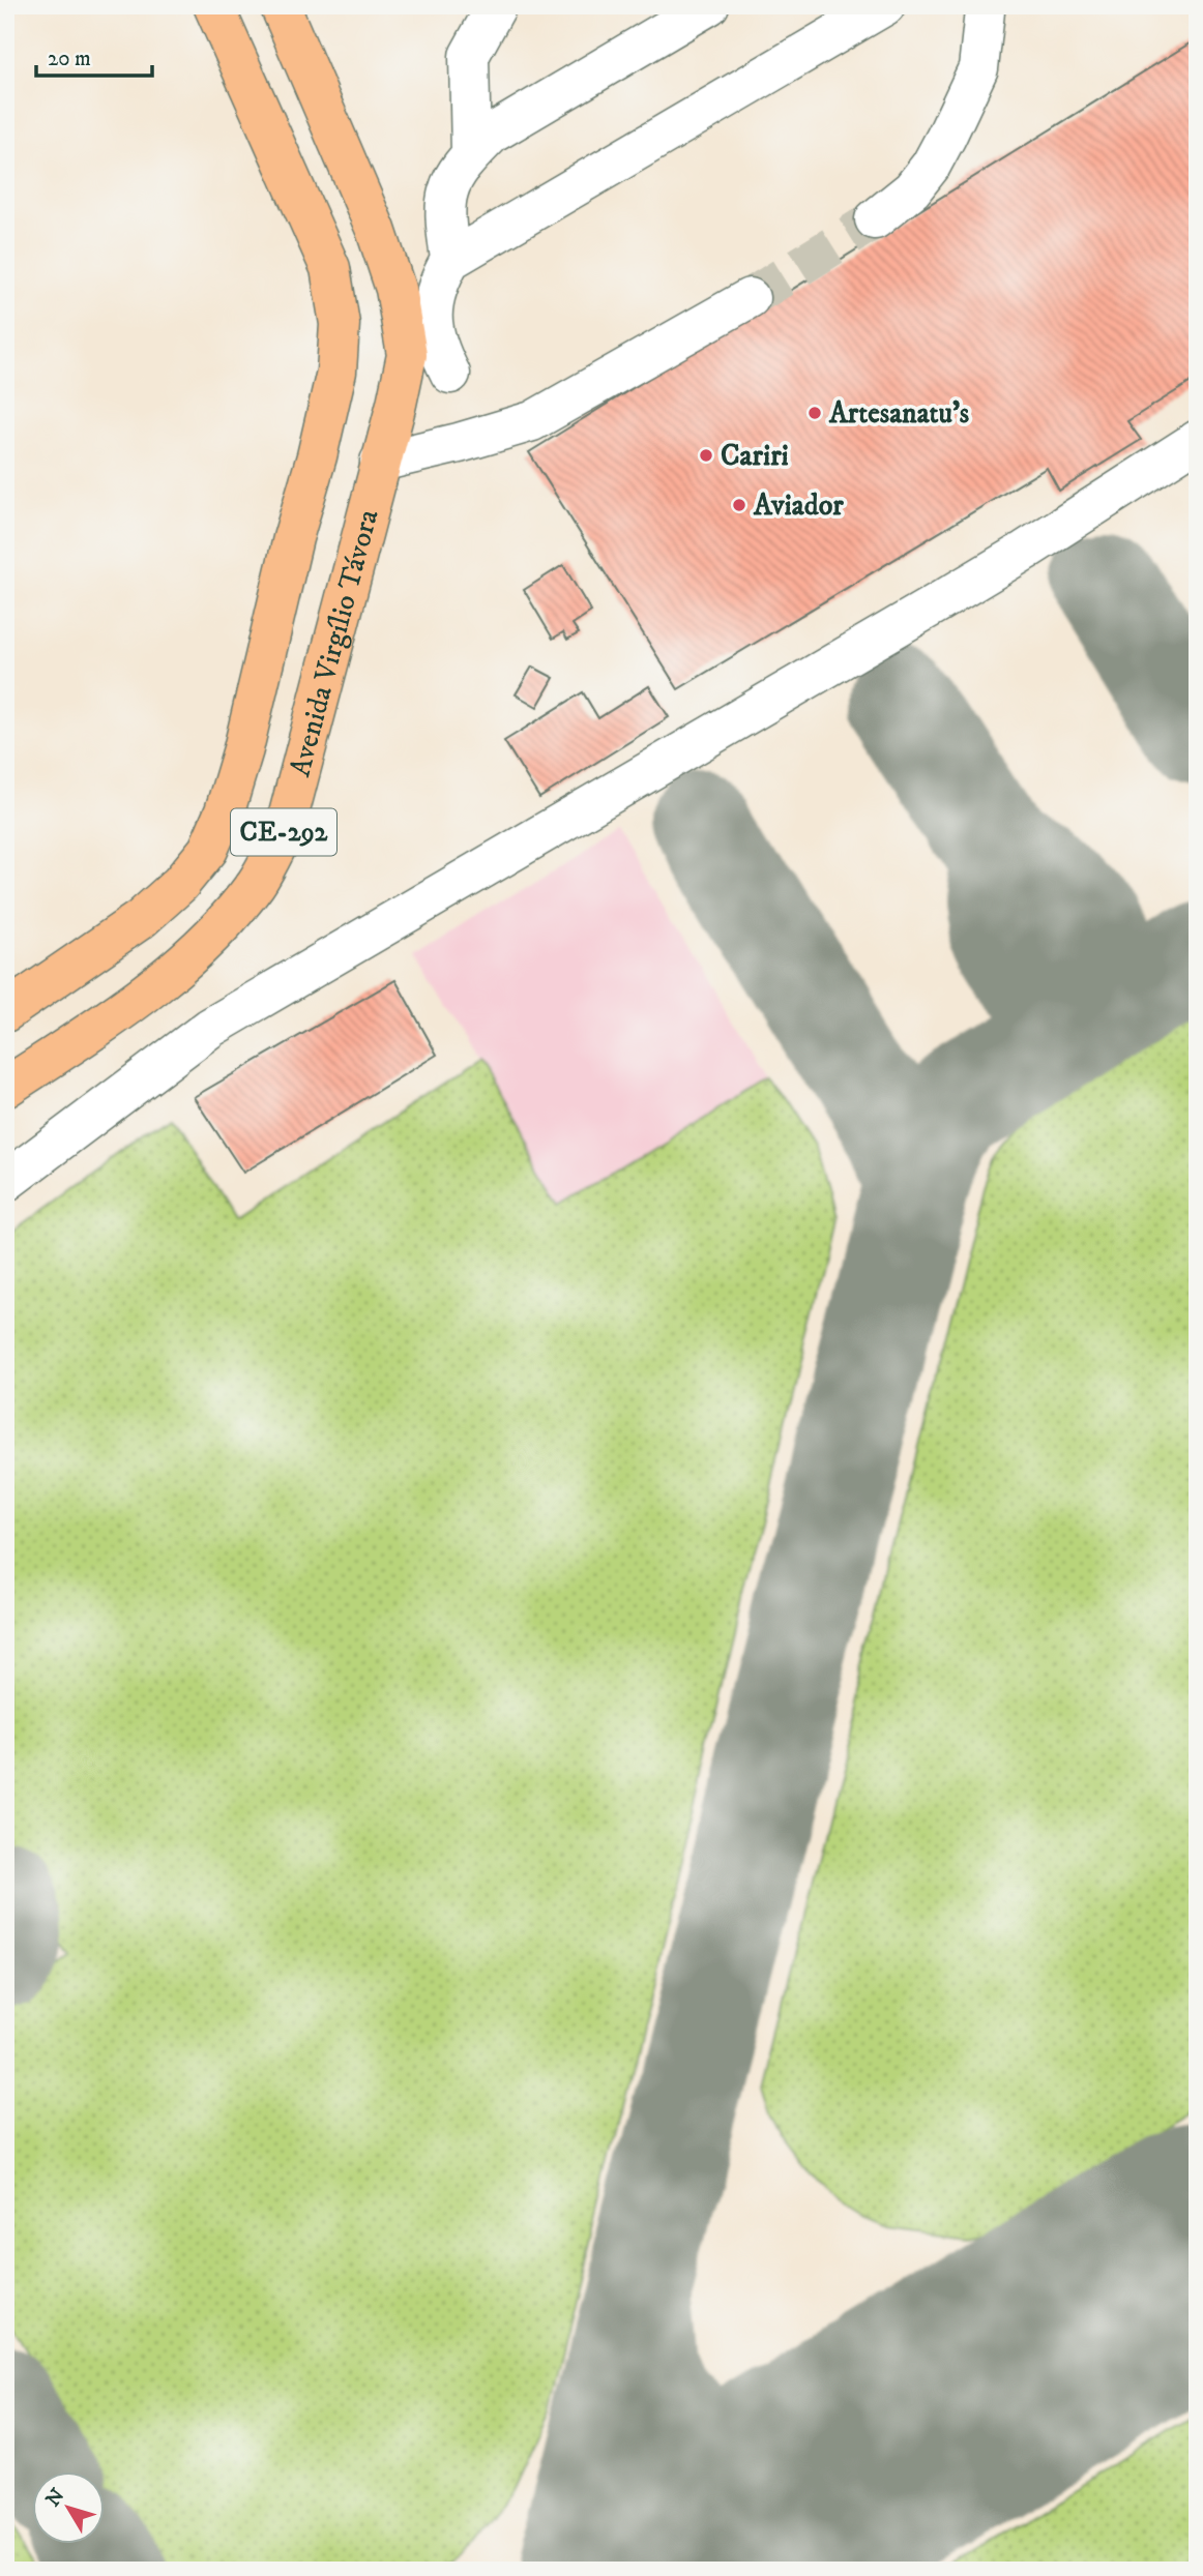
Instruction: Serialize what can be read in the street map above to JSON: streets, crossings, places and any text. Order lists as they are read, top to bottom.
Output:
{
  "streets": {
    "main road": ["Avenida Virgílio Távora", "CE-292"]
  },
  "places": ["Artesanatu's", "Cariri", "Aviador"],
  "scale_bar": "20 m",
  "north": "top left"
}
